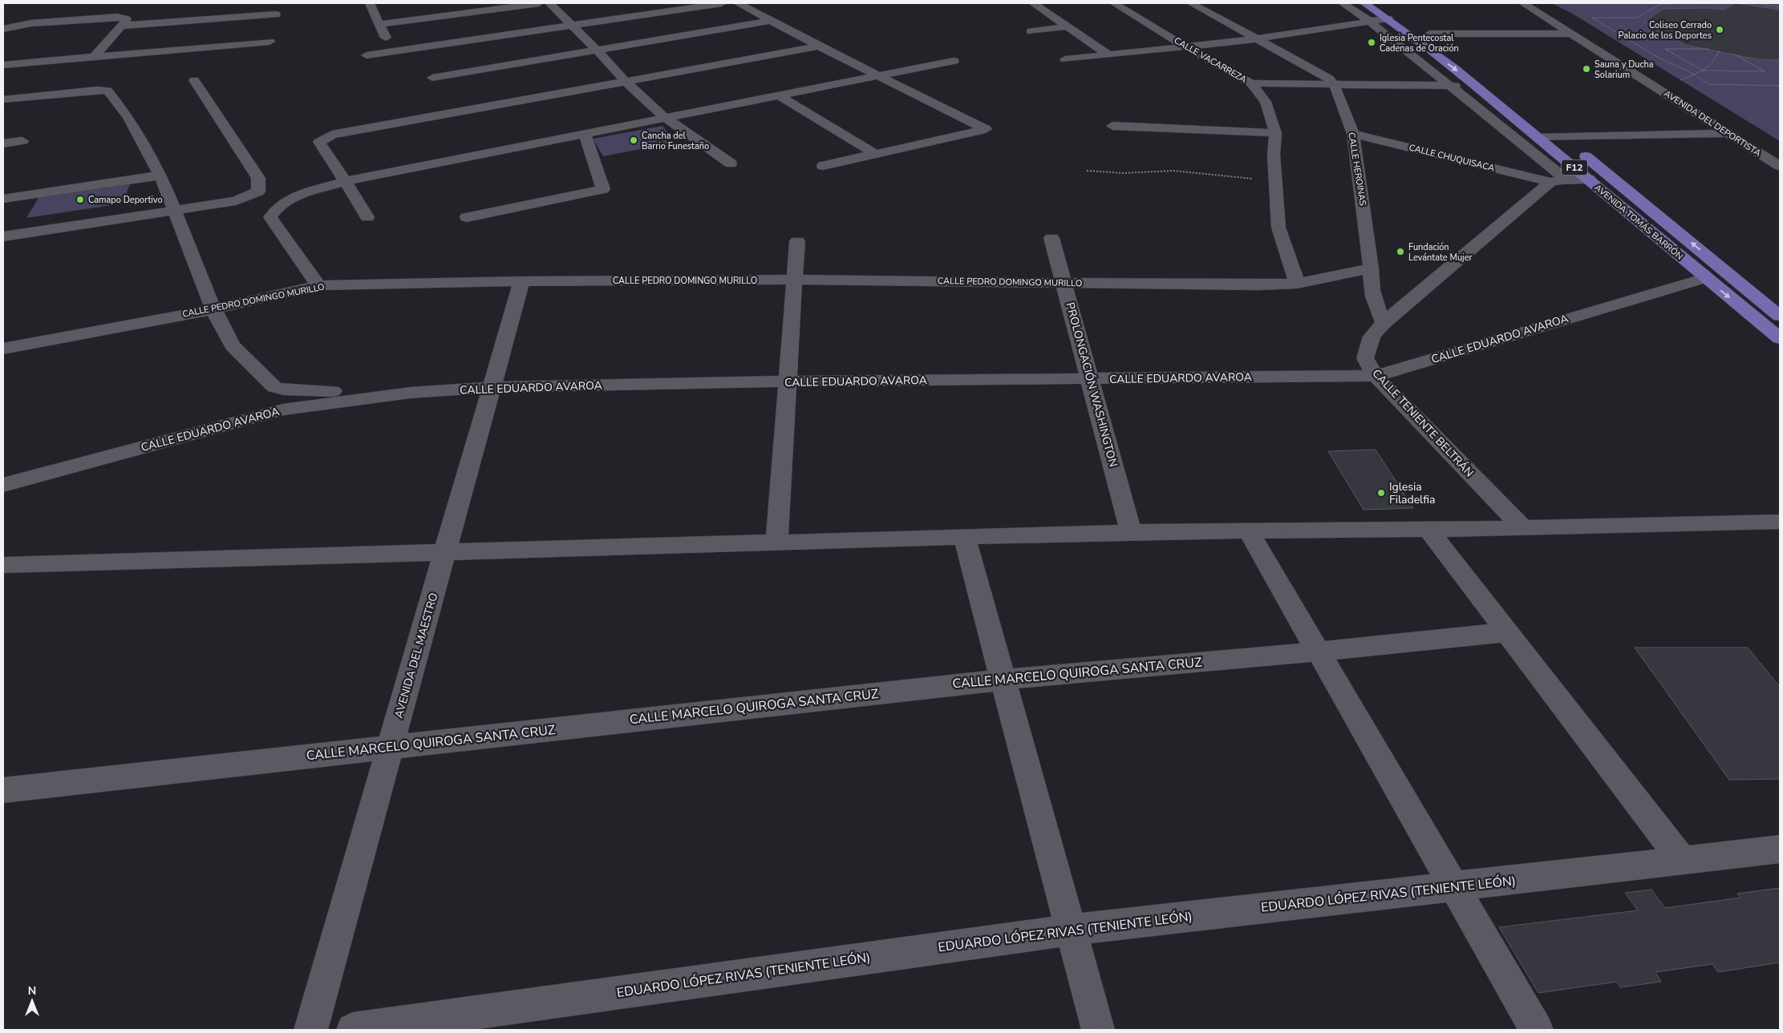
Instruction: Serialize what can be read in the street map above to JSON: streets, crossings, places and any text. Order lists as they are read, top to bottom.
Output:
{
  "streets": {
    "main road": ["F12", "AVENIDA TOMÁS BARRÓN"],
    "street": [
      "CALLE VACARREZA",
      "AVENIDA DEL DEPORTISTA",
      "CALLE CHUQUISACA",
      "CALLE HEROINAS",
      "CALLE PEDRO DOMINGO MURILLO",
      "CALLE EDUARDO AVAROA",
      "PROLONGACIÓN WASHINGTON",
      "CALLE TENIENTE BELTRÁN",
      "AVENIDA DEL MAESTRO",
      "CALLE MARCELO QUIROGA SANTA CRUZ",
      "EDUARDO LÓPEZ RIVAS (TENIENTE LEÓN)"
    ]
  },
  "crossings": [
    ["CALLE VACARREZA", "CALLE PEDRO DOMINGO MURILLO"],
    ["CALLE CHUQUISACA", "CALLE HEROINAS"],
    ["CALLE CHUQUISACA", "CALLE TENIENTE BELTRÁN"],
    ["CALLE HEROINAS", "CALLE PEDRO DOMINGO MURILLO"],
    ["CALLE HEROINAS", "CALLE TENIENTE BELTRÁN"],
    ["AVENIDA TOMÁS BARRÓN", "CALLE EDUARDO AVAROA"],
    ["CALLE PEDRO DOMINGO MURILLO", "PROLONGACIÓN WASHINGTON"],
    ["CALLE PEDRO DOMINGO MURILLO", "AVENIDA DEL MAESTRO"],
    ["CALLE EDUARDO AVAROA", "PROLONGACIÓN WASHINGTON"],
    ["CALLE EDUARDO AVAROA", "CALLE TENIENTE BELTRÁN"],
    ["CALLE EDUARDO AVAROA", "AVENIDA DEL MAESTRO"],
    ["AVENIDA DEL MAESTRO", "CALLE MARCELO QUIROGA SANTA CRUZ"]
  ],
  "places": [
    "Coliseo Cerrado Palacio de los Deportes",
    "Iglesia Pentecostal Cadenas de Oración",
    "Sauna y Ducha Solarium",
    "Cancha del Barrio Funestaño",
    "Camapo Deportivo",
    "Fundación Levántate Mujer",
    "Iglesia Filadelfia"
  ],
  "north": "top"
}
